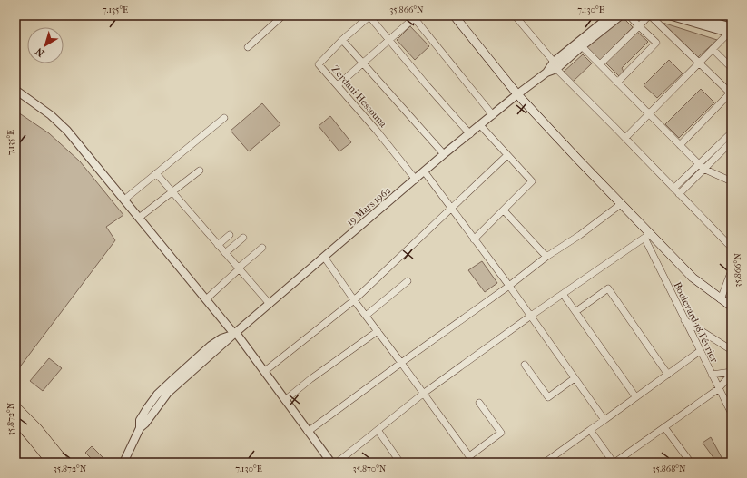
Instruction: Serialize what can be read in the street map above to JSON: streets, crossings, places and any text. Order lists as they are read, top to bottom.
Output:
{
  "streets": {
    "street": ["Zerdani Hessouna", "19 Mars 1962", "Boulevard 18 Février"]
  },
  "crossings": [
    ["Zerdani Hessouna", "19 Mars 1962"]
  ],
  "north": "bottom left",
  "coordinates": [
    "7.135°E",
    "35.866°N",
    "7.130°E",
    "35.872°N",
    "35.870°N",
    "35.868°N"
  ]
}
